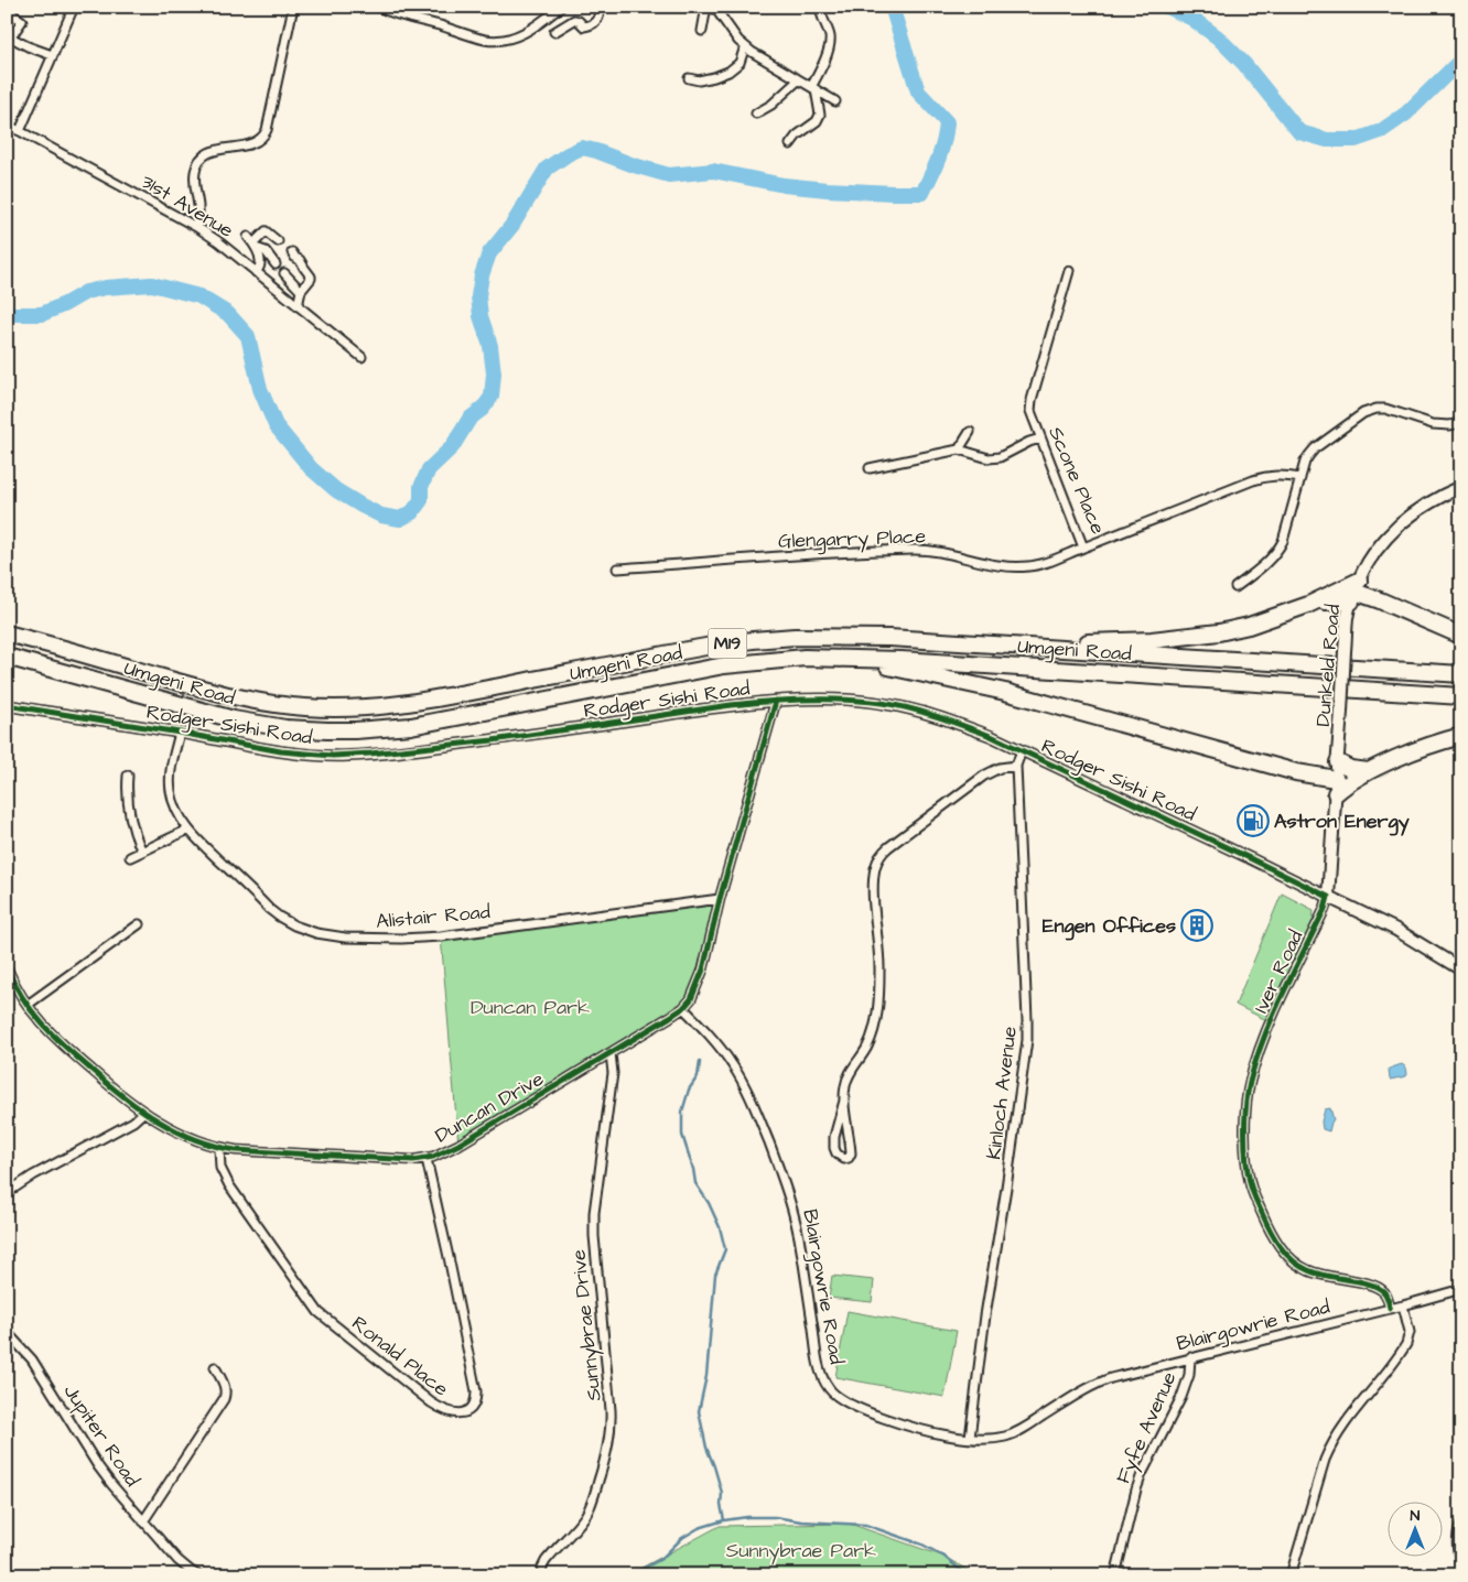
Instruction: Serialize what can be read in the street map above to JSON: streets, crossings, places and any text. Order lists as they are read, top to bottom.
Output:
{
  "streets": {
    "highway": ["M19", "Umgeni Road"],
    "main road": ["Dunkeld Road", "Rodger Sishi Road"],
    "street": [
      "31st Avenue",
      "Scone Place",
      "Glengarry Place",
      "Alistair Road",
      "Iver Road",
      "Kinloch Avenue",
      "Duncan Drive",
      "Blairgowrie Road",
      "Sunnybrae Drive",
      "Ronald Place",
      "Fyfe Avenue",
      "Jupiter Road"
    ]
  },
  "crossings": [
    ["Scone Place", "Glengarry Place"],
    ["Dunkeld Road", "Rodger Sishi Road"],
    ["Dunkeld Road", "Iver Road"],
    ["Rodger Sishi Road", "Alistair Road"],
    ["Rodger Sishi Road", "Iver Road"],
    ["Rodger Sishi Road", "Kinloch Avenue"],
    ["Rodger Sishi Road", "Duncan Drive"],
    ["Alistair Road", "Duncan Drive"],
    ["Iver Road", "Blairgowrie Road"],
    ["Kinloch Avenue", "Blairgowrie Road"],
    ["Duncan Drive", "Blairgowrie Road"],
    ["Duncan Drive", "Sunnybrae Drive"],
    ["Duncan Drive", "Ronald Place"],
    ["Blairgowrie Road", "Fyfe Avenue"]
  ],
  "parks": ["Duncan Park", "Sunnybrae Park"],
  "places": {
    "fuel station": ["Astron Energy"],
    "building": ["Engen Offices"]
  },
  "north": "top"
}
